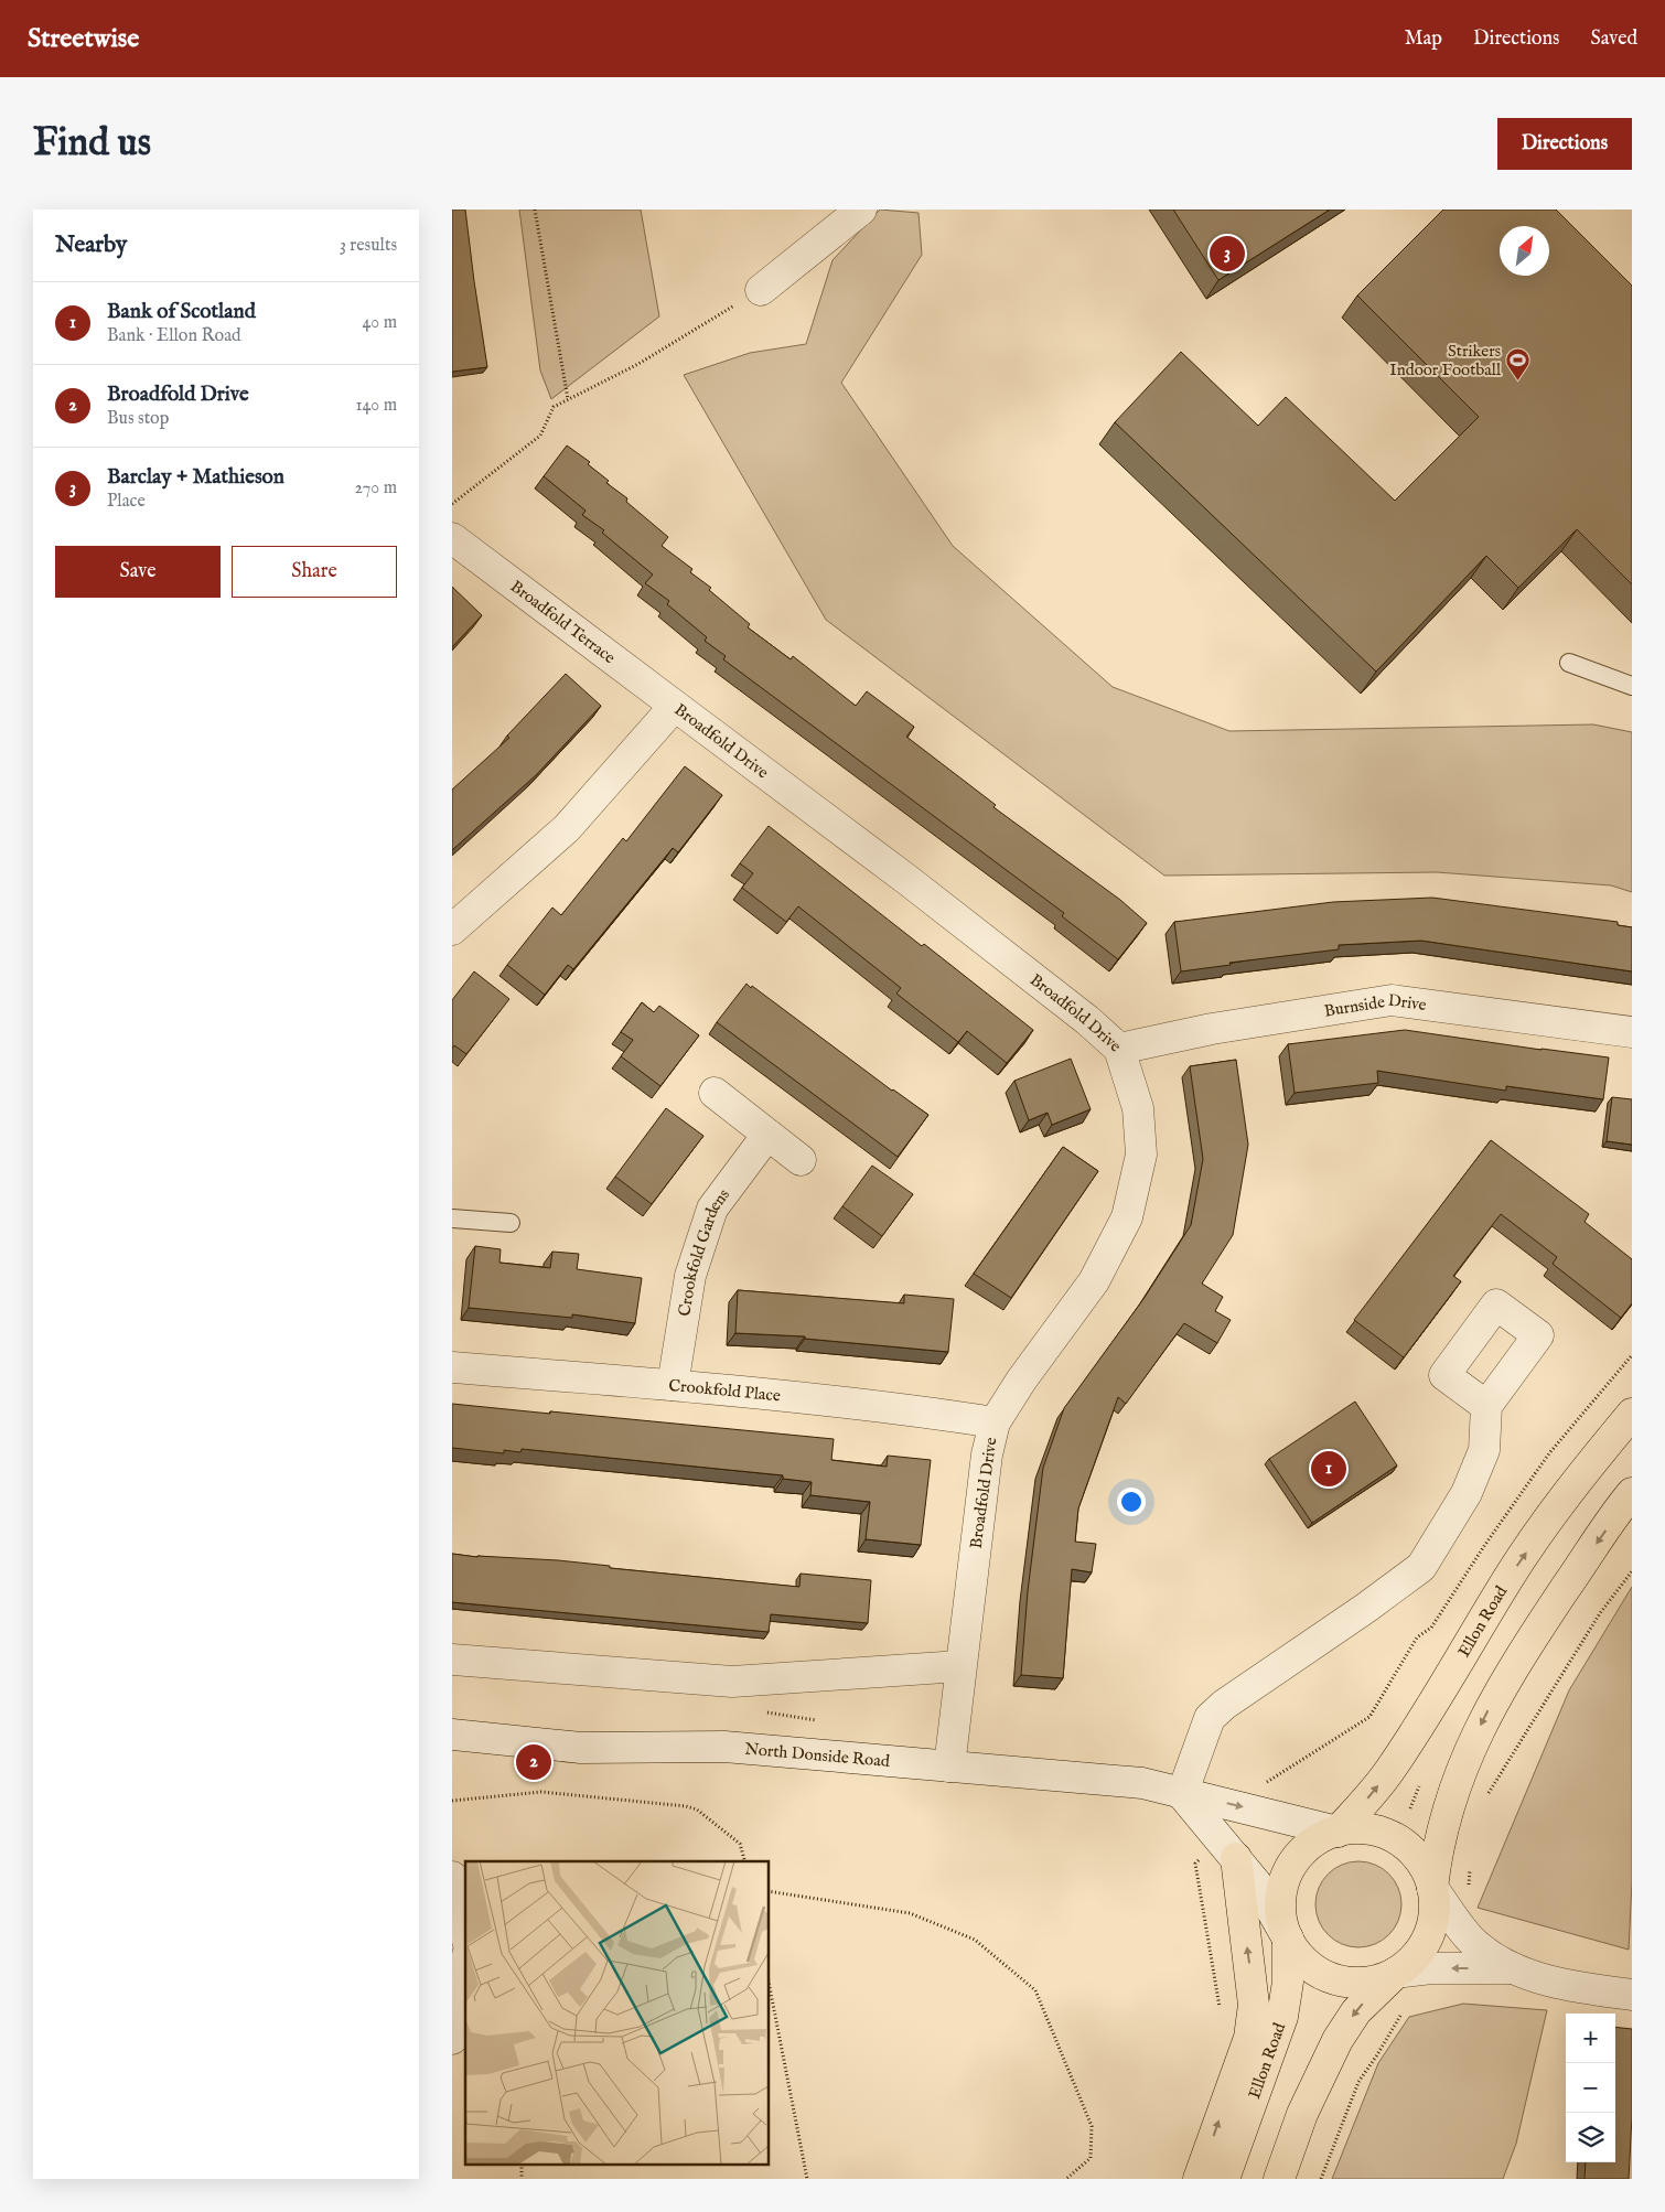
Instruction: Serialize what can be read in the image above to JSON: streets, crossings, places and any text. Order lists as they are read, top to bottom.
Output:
{
  "streets": {
    "main road": ["Ellon Road"],
    "street": [
      "Broadfold Terrace",
      "Broadfold Drive",
      "Burnside Drive",
      "Crookfold Gardens",
      "Crookfold Place",
      "North Donside Road"
    ]
  },
  "crossings": [
    ["Broadfold Terrace", "Broadfold Drive"],
    ["Broadfold Drive", "Burnside Drive"],
    ["Broadfold Drive", "Crookfold Place"],
    ["Broadfold Drive", "North Donside Road"],
    ["Crookfold Gardens", "Crookfold Place"],
    ["Ellon Road", "North Donside Road"]
  ],
  "places": {
    "sports": ["Strikers Indoor Football"]
  },
  "north": "top right",
  "page": {
    "header": "Streetwise",
    "nav": ["Map", "Directions", "Saved"],
    "buttons": [
      "Directions",
      ["Save", "Share"]
    ],
    "title": "Find us",
    "heading": ["Nearby", "3 results"],
    "pins": ["3", "1", "2"],
    "list": [
      {
        "mark": "1",
        "name": "Bank of Scotland",
        "note": "Bank · Ellon Road",
        "value": "40 m"
      },
      {
        "mark": "2",
        "name": "Broadfold Drive",
        "note": "Bus stop",
        "value": "140 m"
      },
      {
        "mark": "3",
        "name": "Barclay + Mathieson",
        "note": "Place",
        "value": "270 m"
      }
    ],
    "map_buttons": ["+", "−"]
  }
}
